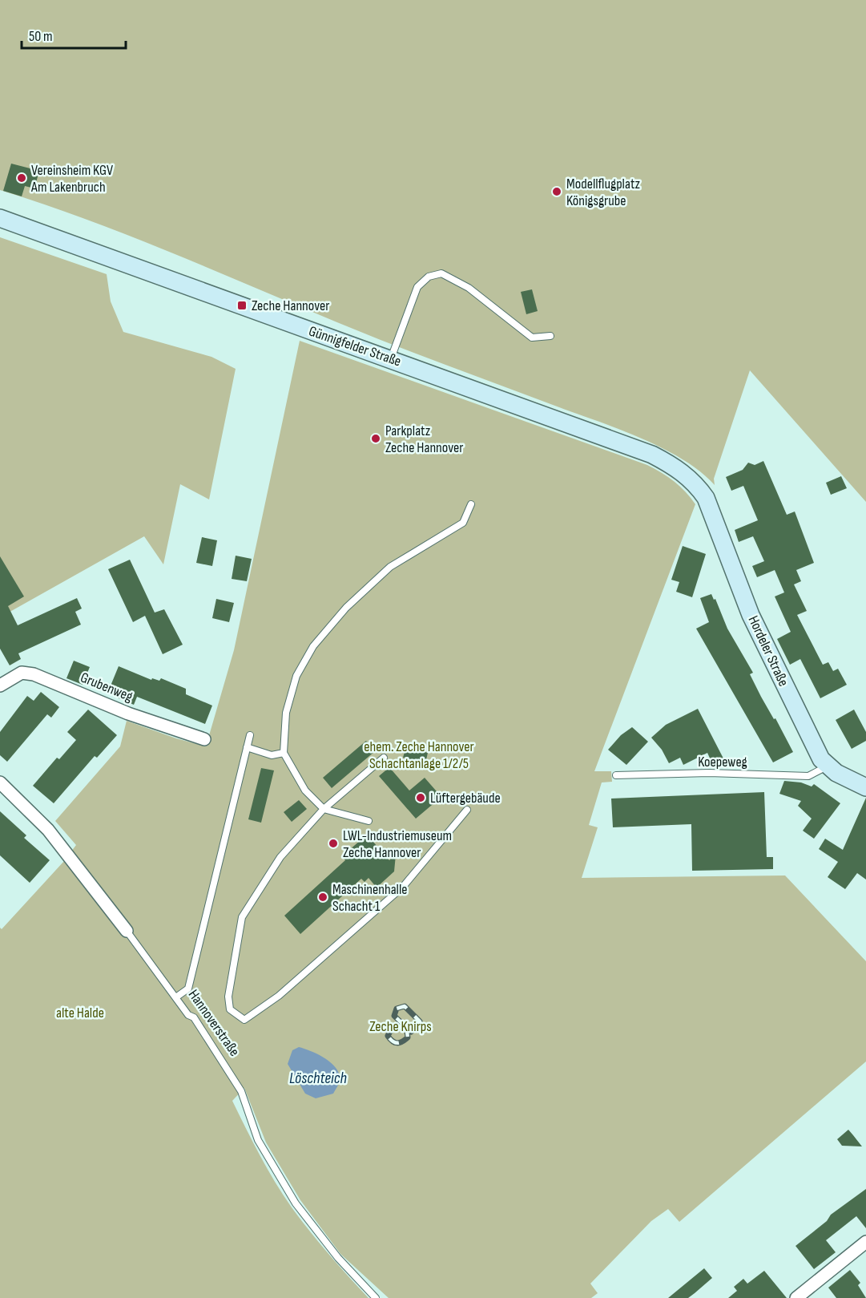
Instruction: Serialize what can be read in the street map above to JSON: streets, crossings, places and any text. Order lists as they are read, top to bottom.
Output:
{
  "streets": {
    "street": [
      "Günnigfelder Straße",
      "Hordeler Straße",
      "Grubenweg",
      "Hannoverstraße"
    ],
    "lane": ["Koepeweg"]
  },
  "crossings": [
    ["Günnigfelder Straße", "Hordeler Straße"],
    ["Hordeler Straße", "Koepeweg"]
  ],
  "water": ["Löschteich"],
  "parks": ["ehem. Zeche Hannover Schachtanlage 1/2/5", "alte Halde", "Zeche Knirps"],
  "places": {
    "other": [
      "Vereinsheim KGV Am Lakenbruch",
      "Modellflugplatz Königsgrube",
      "Parkplatz Zeche Hannover",
      "Lüftergebäude",
      "LWL-Industriemuseum Zeche Hannover",
      "Maschinenhalle Schacht 1"
    ],
    "transit": ["Zeche Hannover"]
  },
  "scale_bar": "50 m"
}
